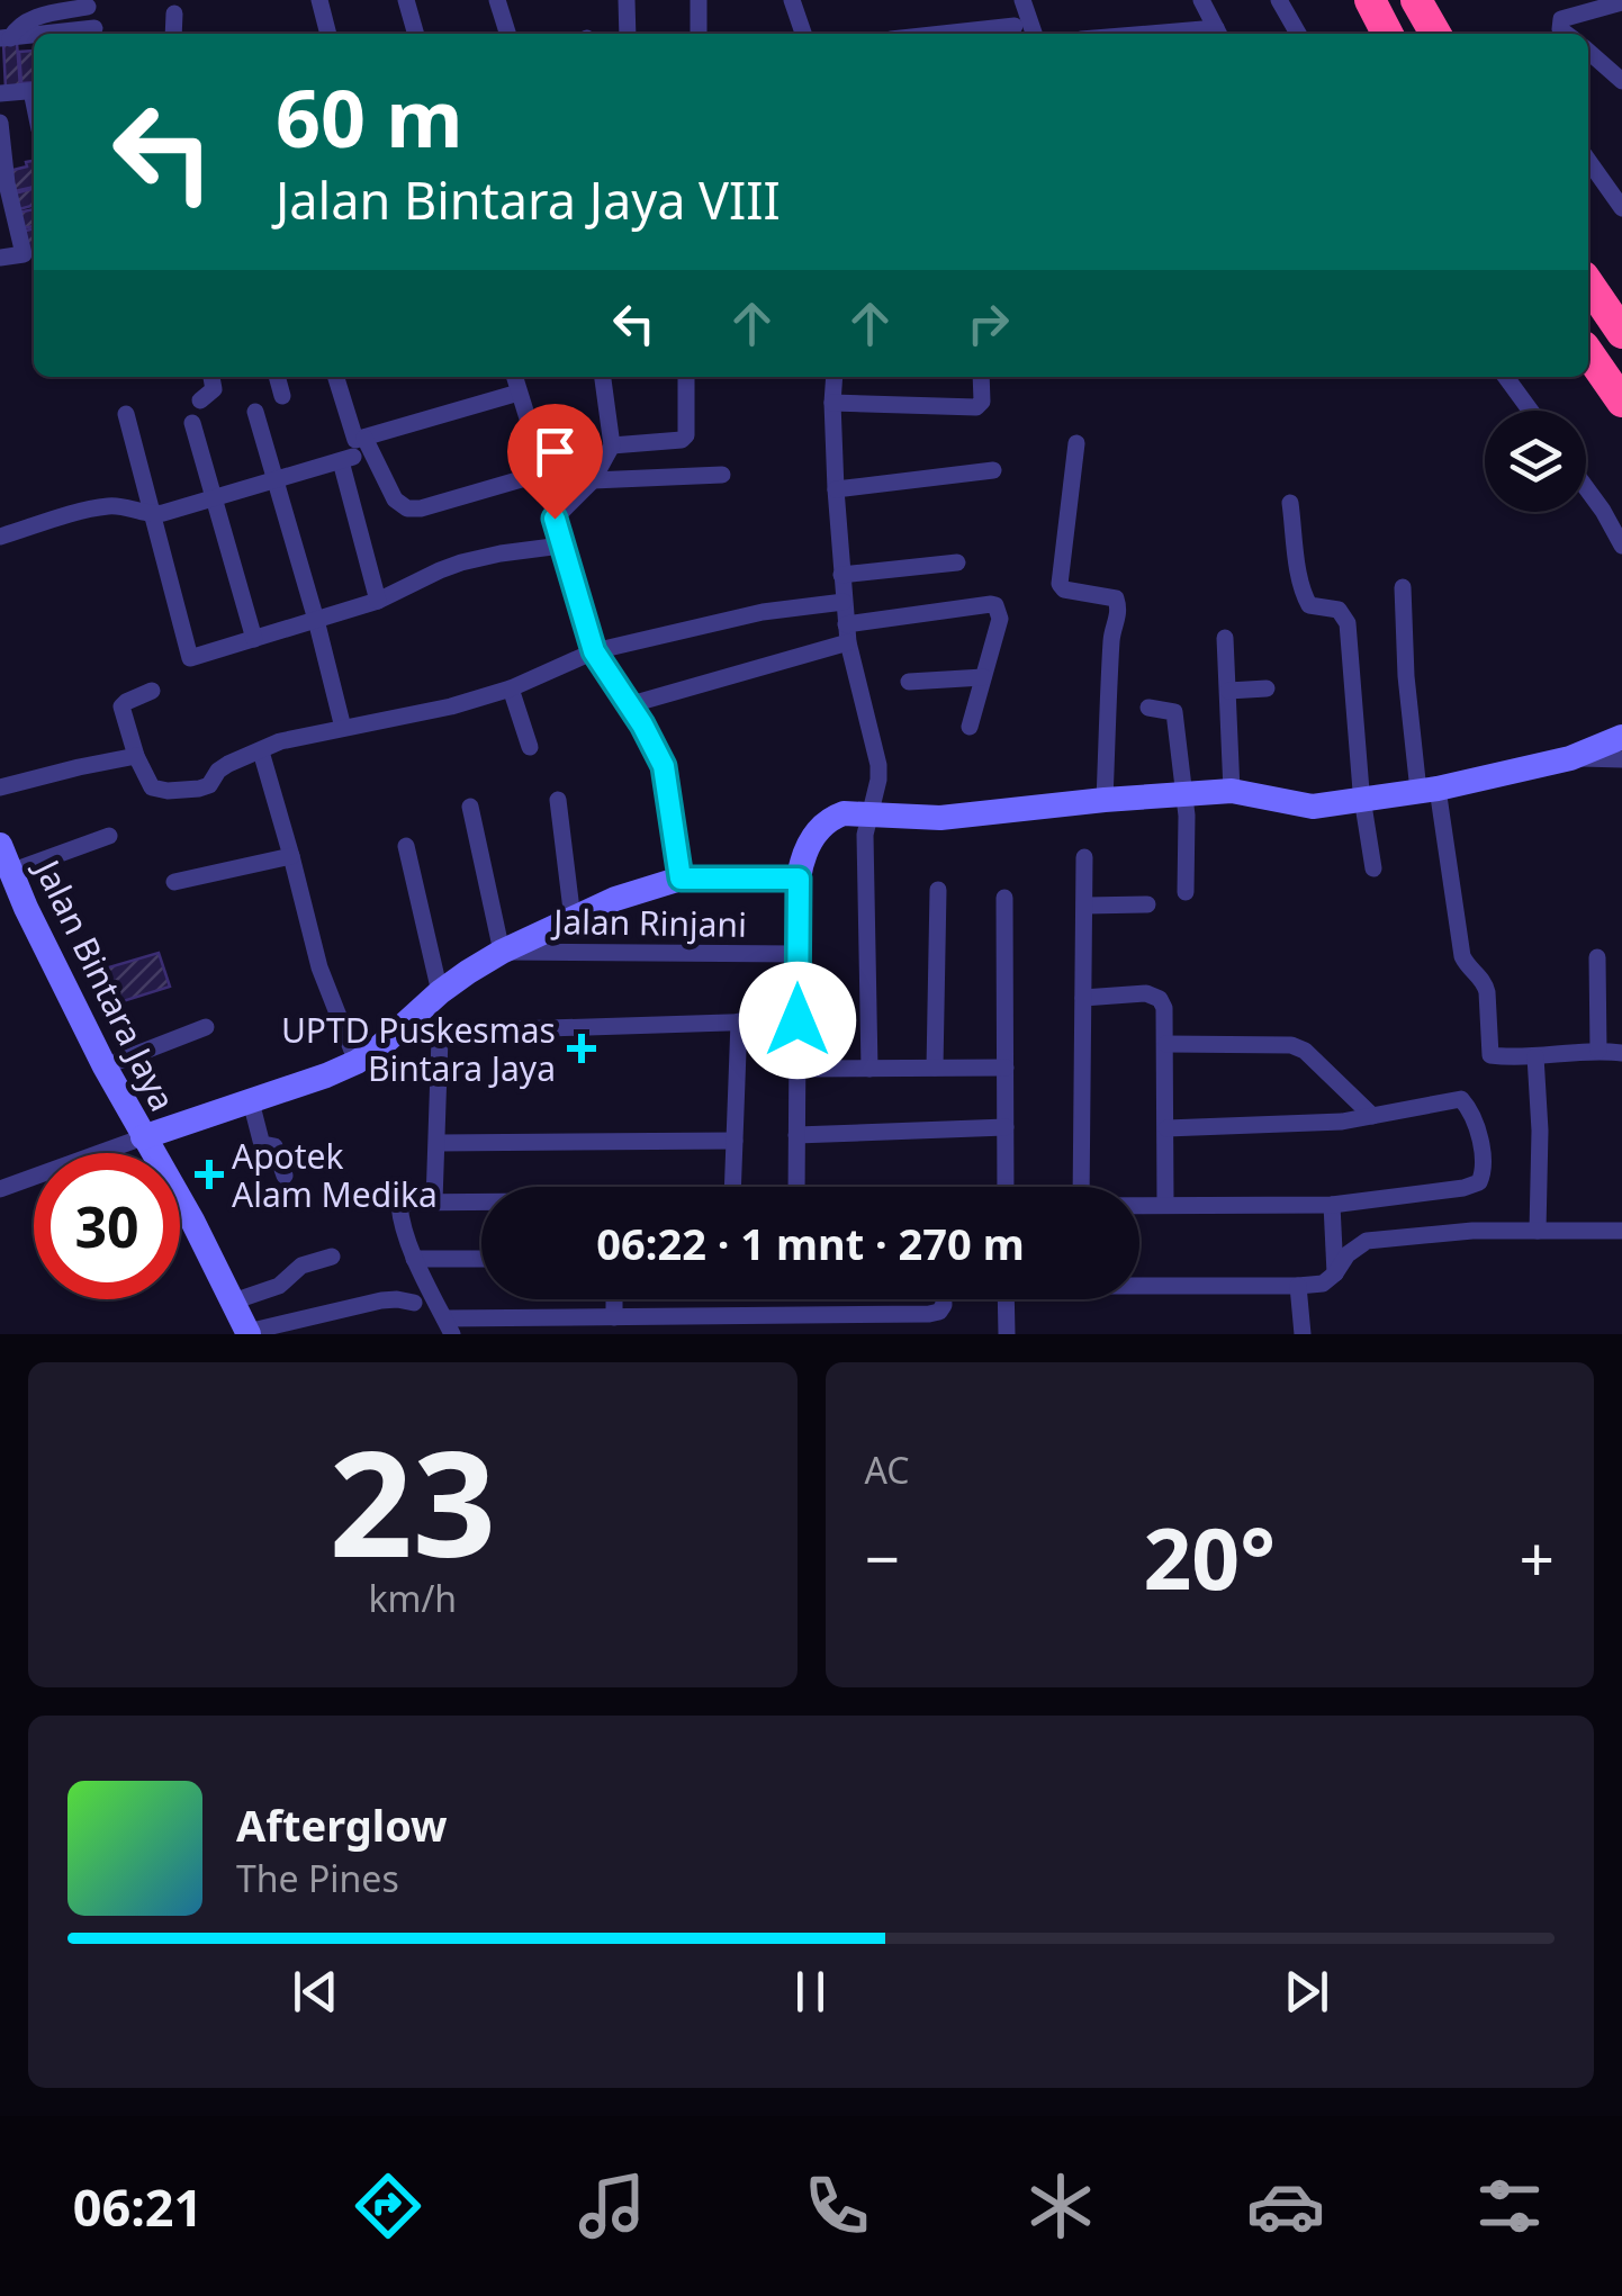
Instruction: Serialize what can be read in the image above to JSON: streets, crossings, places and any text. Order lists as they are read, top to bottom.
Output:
{
  "streets": {
    "street": ["Jalan Rinjani", "Jalan Bintara Jaya"]
  },
  "places": {
    "health": ["UPTD Puskesmas Bintara Jaya", "Apotek Alam Medika"]
  },
  "page": {
    "turn": ["60 m", "Jalan Bintara Jaya VIII"],
    "limit": "30",
    "trip": "06:22 · 1 mnt · 270 m",
    "tile": [
      ["23", "km/h"],
      "AC"
    ],
    "heat": ["−", "20°", "+"],
    "song": ["Afterglow", "The Pines"],
    "tabs": "06:21"
  }
}
